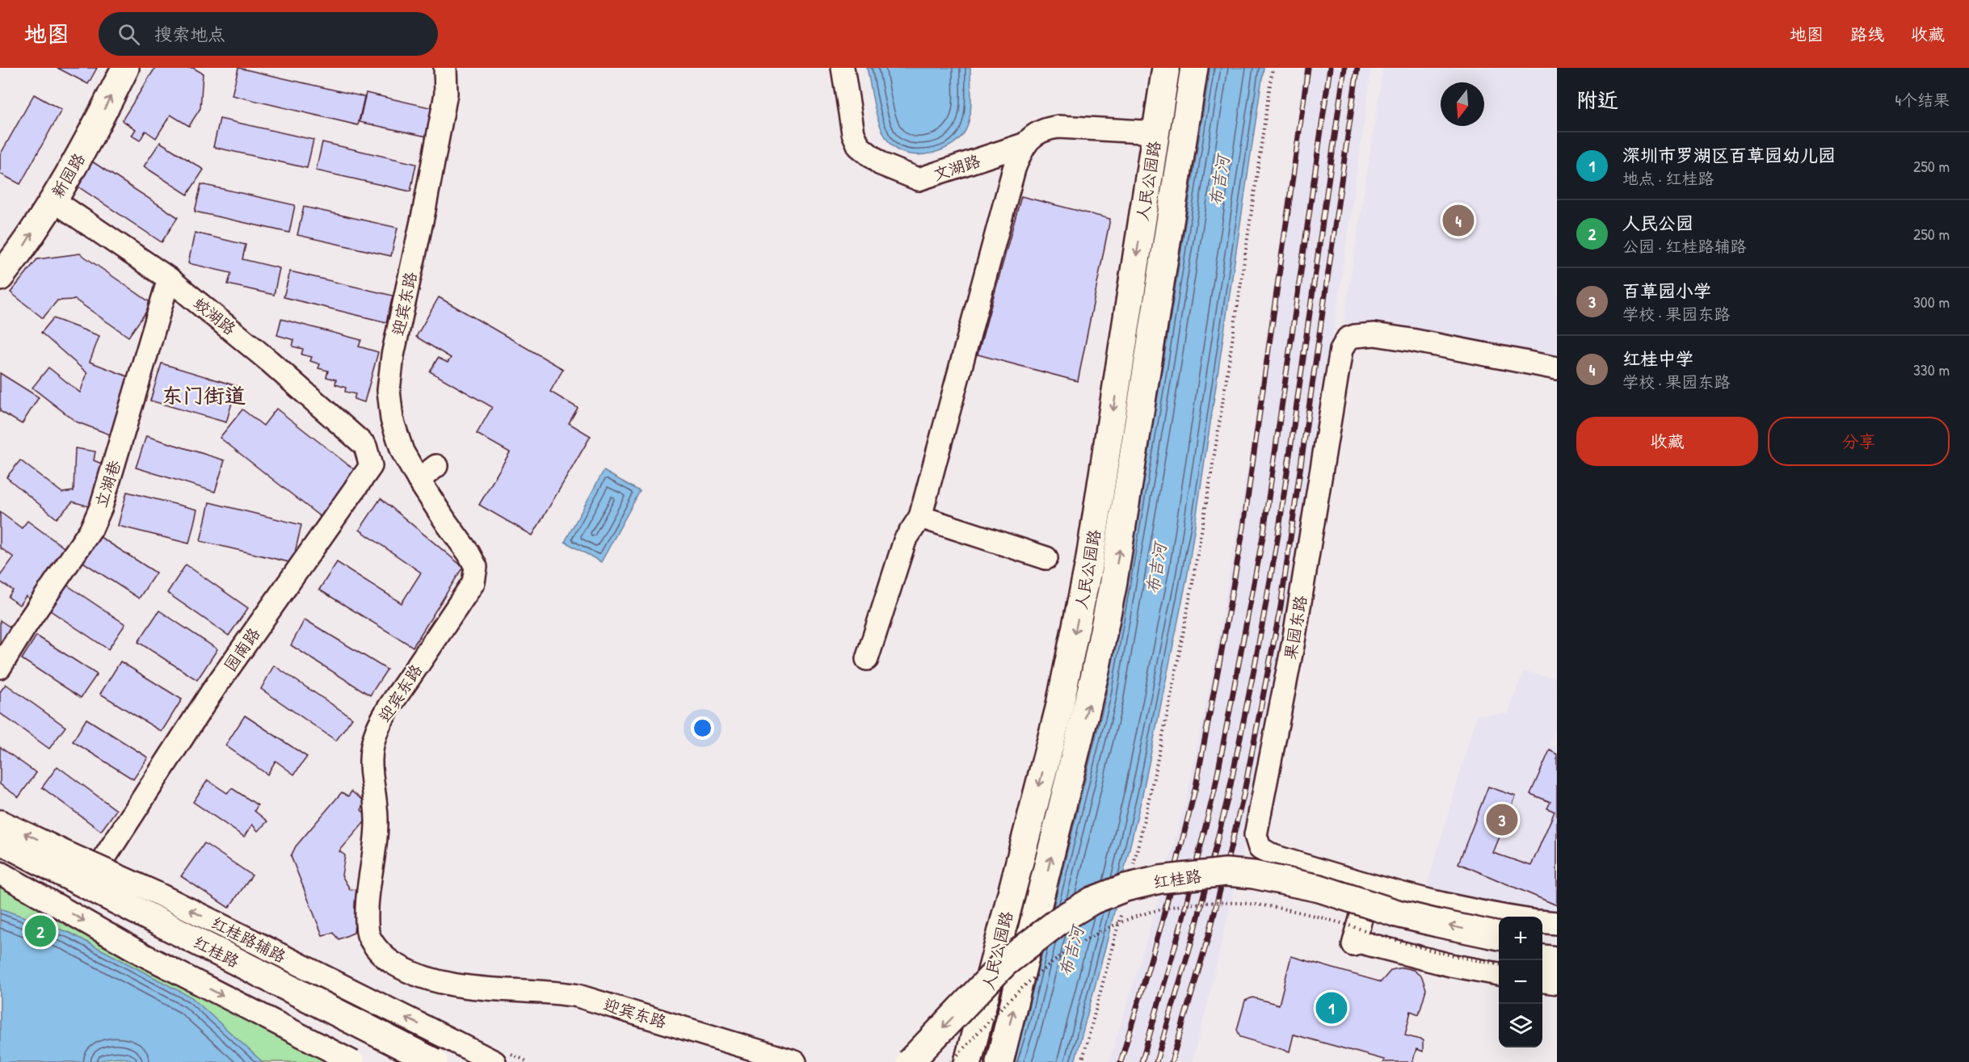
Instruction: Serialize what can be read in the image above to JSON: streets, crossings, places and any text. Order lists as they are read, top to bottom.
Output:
{
  "streets": {
    "main road": ["新园路", "人民公园路", "红桂路"],
    "street": [
      "文湖路",
      "迎宾东路",
      "蛟湖路",
      "立湖巷",
      "果园东路",
      "园南路",
      "红桂路辅路"
    ]
  },
  "crossings": [
    ["新园路", "蛟湖路"],
    ["蛟湖路", "立湖巷"],
    ["蛟湖路", "园南路"],
    ["红桂路", "红桂路辅路"]
  ],
  "one_way": ["新园路"],
  "districts": ["东门街道"],
  "water": ["布吉河"],
  "north": "bottom",
  "page": {
    "header": "地图",
    "search": "搜索地点",
    "nav": ["地图", "路线", "收藏"],
    "heading": ["附近", "4个结果"],
    "list": [
      {
        "mark": "1",
        "name": "深圳市罗湖区百草园幼儿园",
        "note": "地点 · 红桂路",
        "value": "250 m"
      },
      {
        "mark": "2",
        "name": "人民公园",
        "note": "公园 · 红桂路辅路",
        "value": "250 m"
      },
      {
        "mark": "3",
        "name": "百草园小学",
        "note": "学校 · 果园东路",
        "value": "300 m"
      },
      {
        "mark": "4",
        "name": "红桂中学",
        "note": "学校 · 果园东路",
        "value": "330 m"
      }
    ],
    "pins": [
      "4",
      "3",
      "2",
      "1"
    ],
    "buttons": ["收藏", "分享"],
    "map_buttons": ["+", "−"]
  }
}
